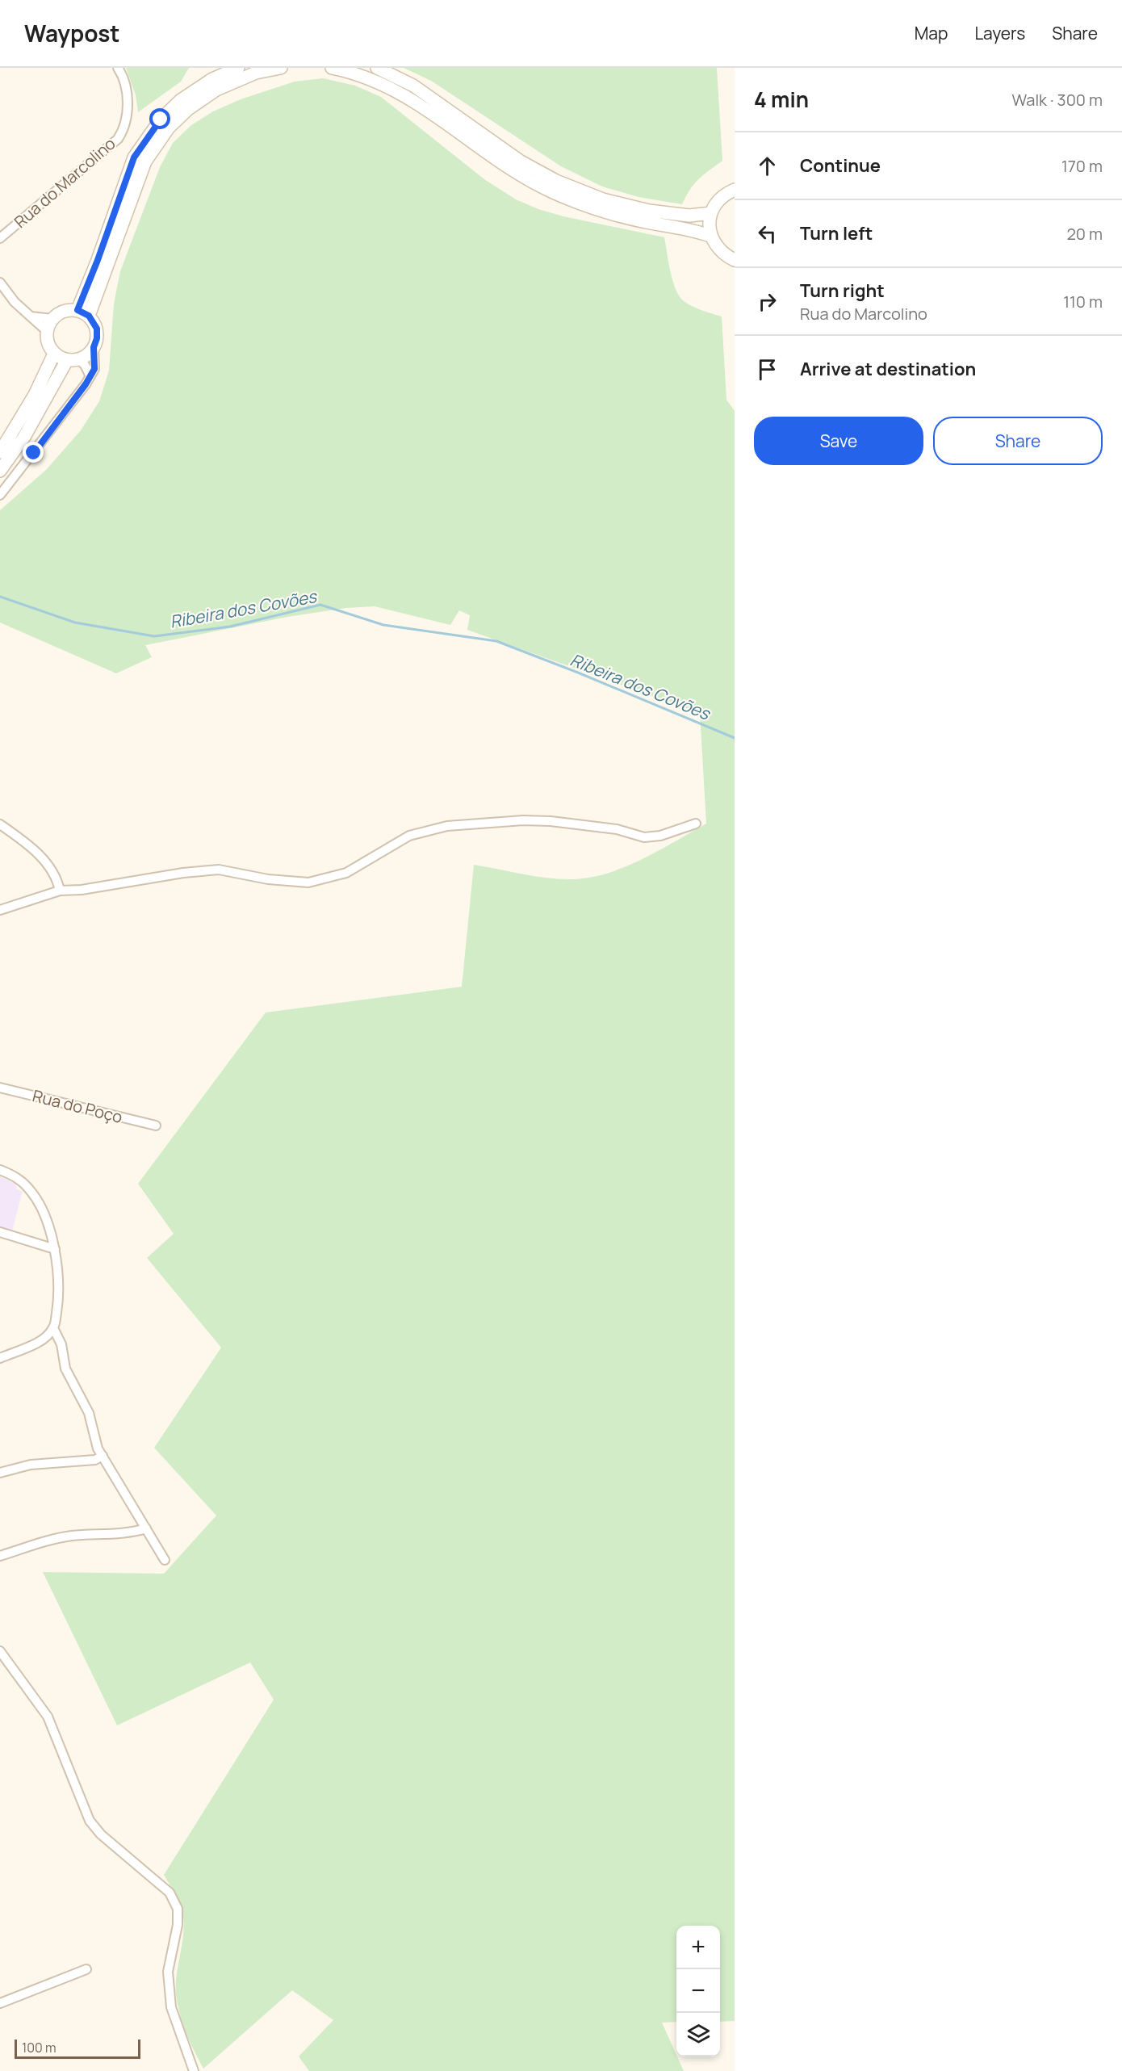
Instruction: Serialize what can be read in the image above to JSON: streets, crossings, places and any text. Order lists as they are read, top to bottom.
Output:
{
  "streets": {
    "street": ["Rua do Marcolino", "Rua do Poço"]
  },
  "water": ["Ribeira dos Covões"],
  "scale_bar": "100 m",
  "page": {
    "header": "Waypost",
    "nav": ["Map", "Layers", "Share"],
    "heading": ["4 min", "Walk · 300 m"],
    "list": [
      ["Continue", "170 m"],
      ["Turn left", "20 m"],
      ["Turn right", "Rua do Marcolino", "110 m"],
      "Arrive at destination"
    ],
    "buttons": ["Save", "Share"],
    "map_buttons": ["+", "−"],
    "scale": "100 m"
  }
}
